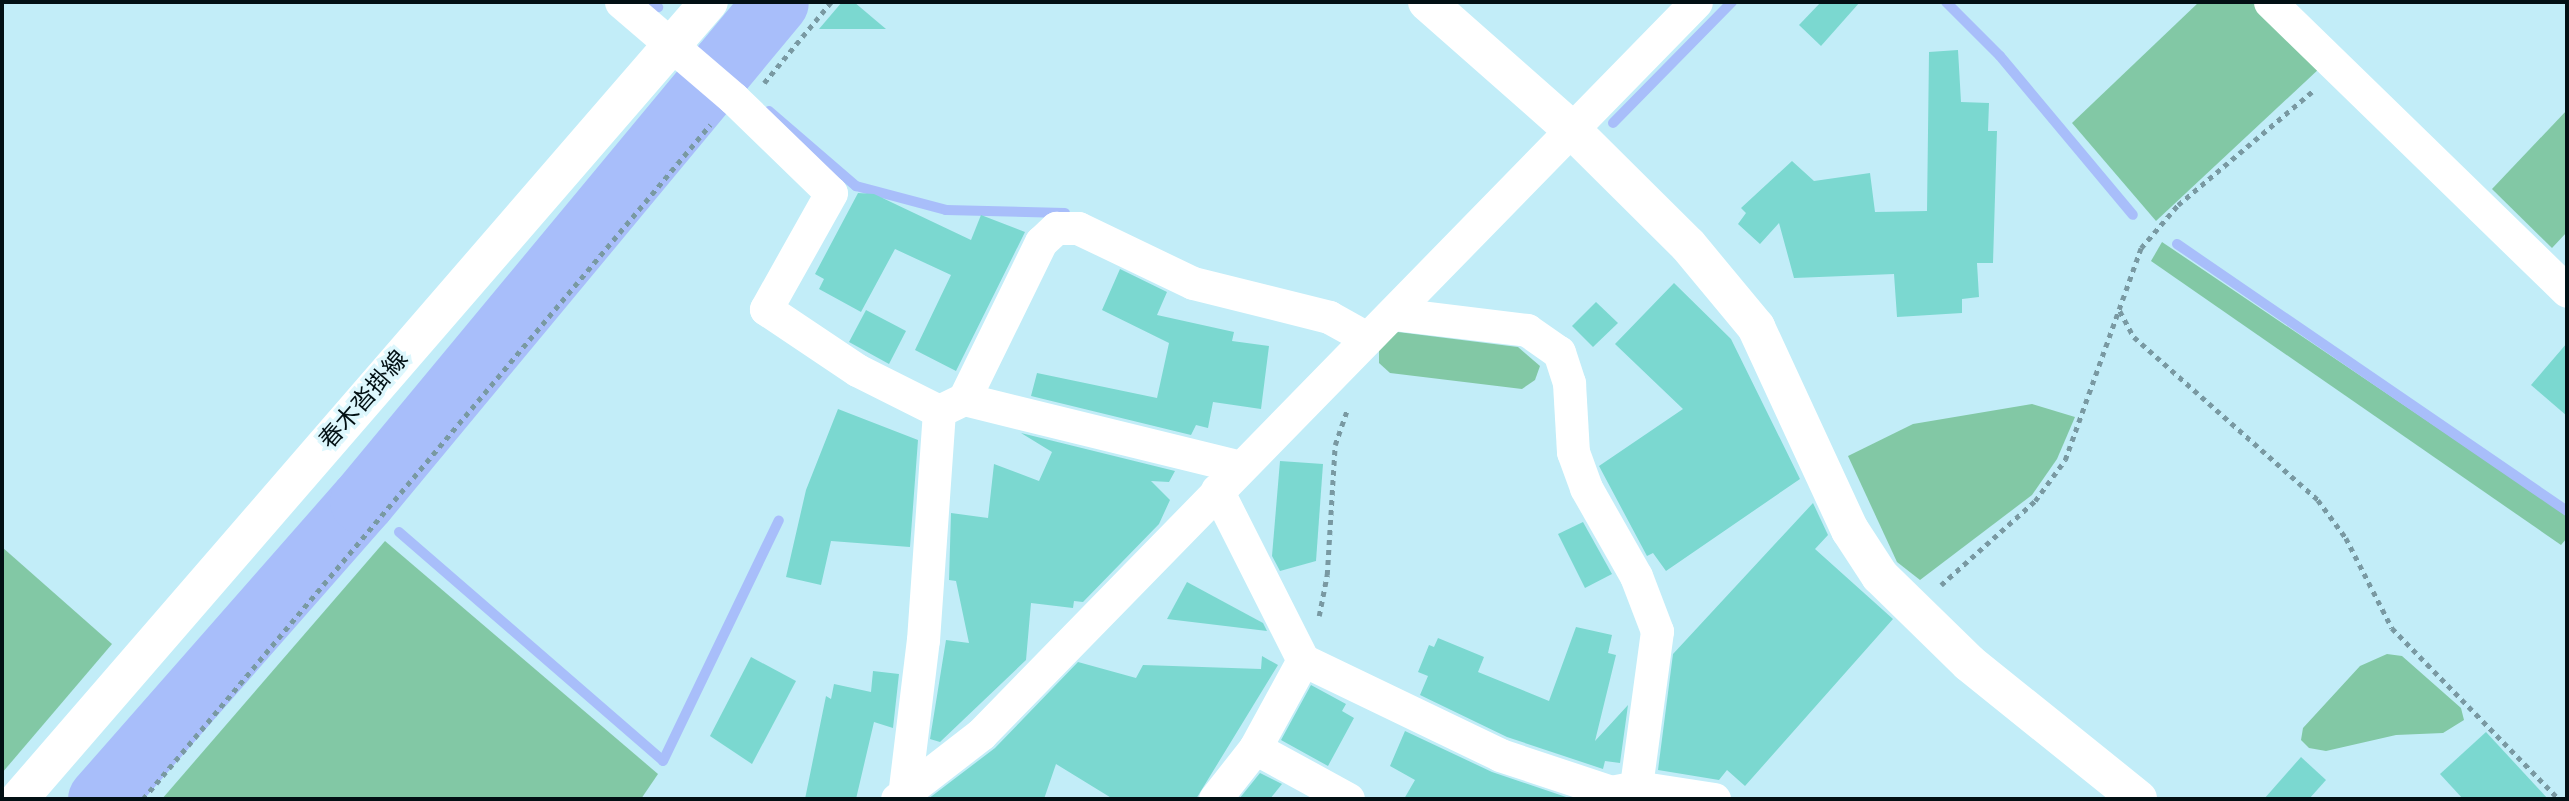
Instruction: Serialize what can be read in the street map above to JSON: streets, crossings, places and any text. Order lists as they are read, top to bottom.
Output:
{
  "streets": {
    "street": ["春木沓掛線"]
  }
}
